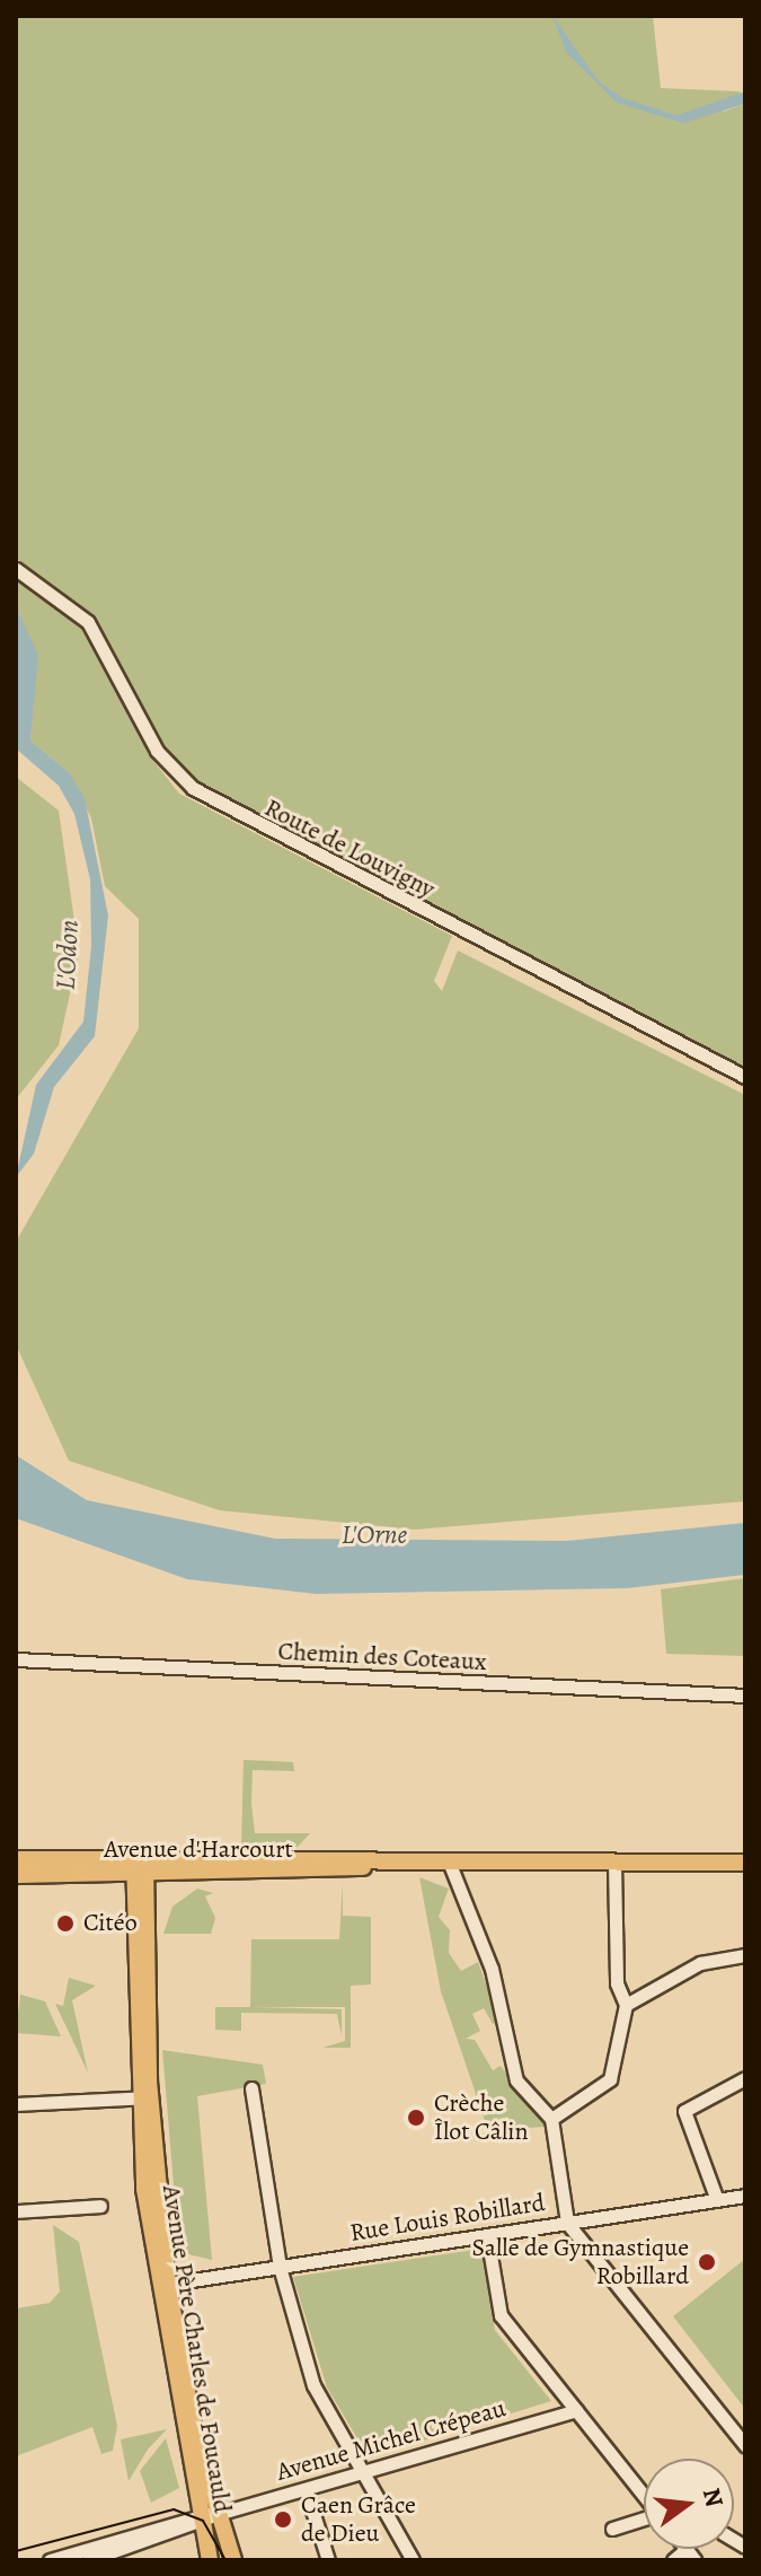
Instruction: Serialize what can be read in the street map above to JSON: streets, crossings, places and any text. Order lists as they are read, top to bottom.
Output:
{
  "streets": {
    "main road": ["Avenue d'Harcourt", "Avenue Père Charles de Foucauld"],
    "street": [
      "Route de Louvigny",
      "Chemin des Coteaux",
      "Rue Louis Robillard",
      "Avenue Michel Crépeau"
    ]
  },
  "crossings": [
    ["Avenue d'Harcourt", "Avenue Père Charles de Foucauld"],
    ["Rue Louis Robillard", "Avenue Père Charles de Foucauld"],
    ["Avenue Père Charles de Foucauld", "Avenue Michel Crépeau"]
  ],
  "water": ["L'Odon", "L'Orne"],
  "places": [
    "Citéo",
    "Crèche Îlot Câlin",
    "Salle de Gymnastique Robillard",
    "Caen Grâce de Dieu"
  ],
  "north": "right"
}
